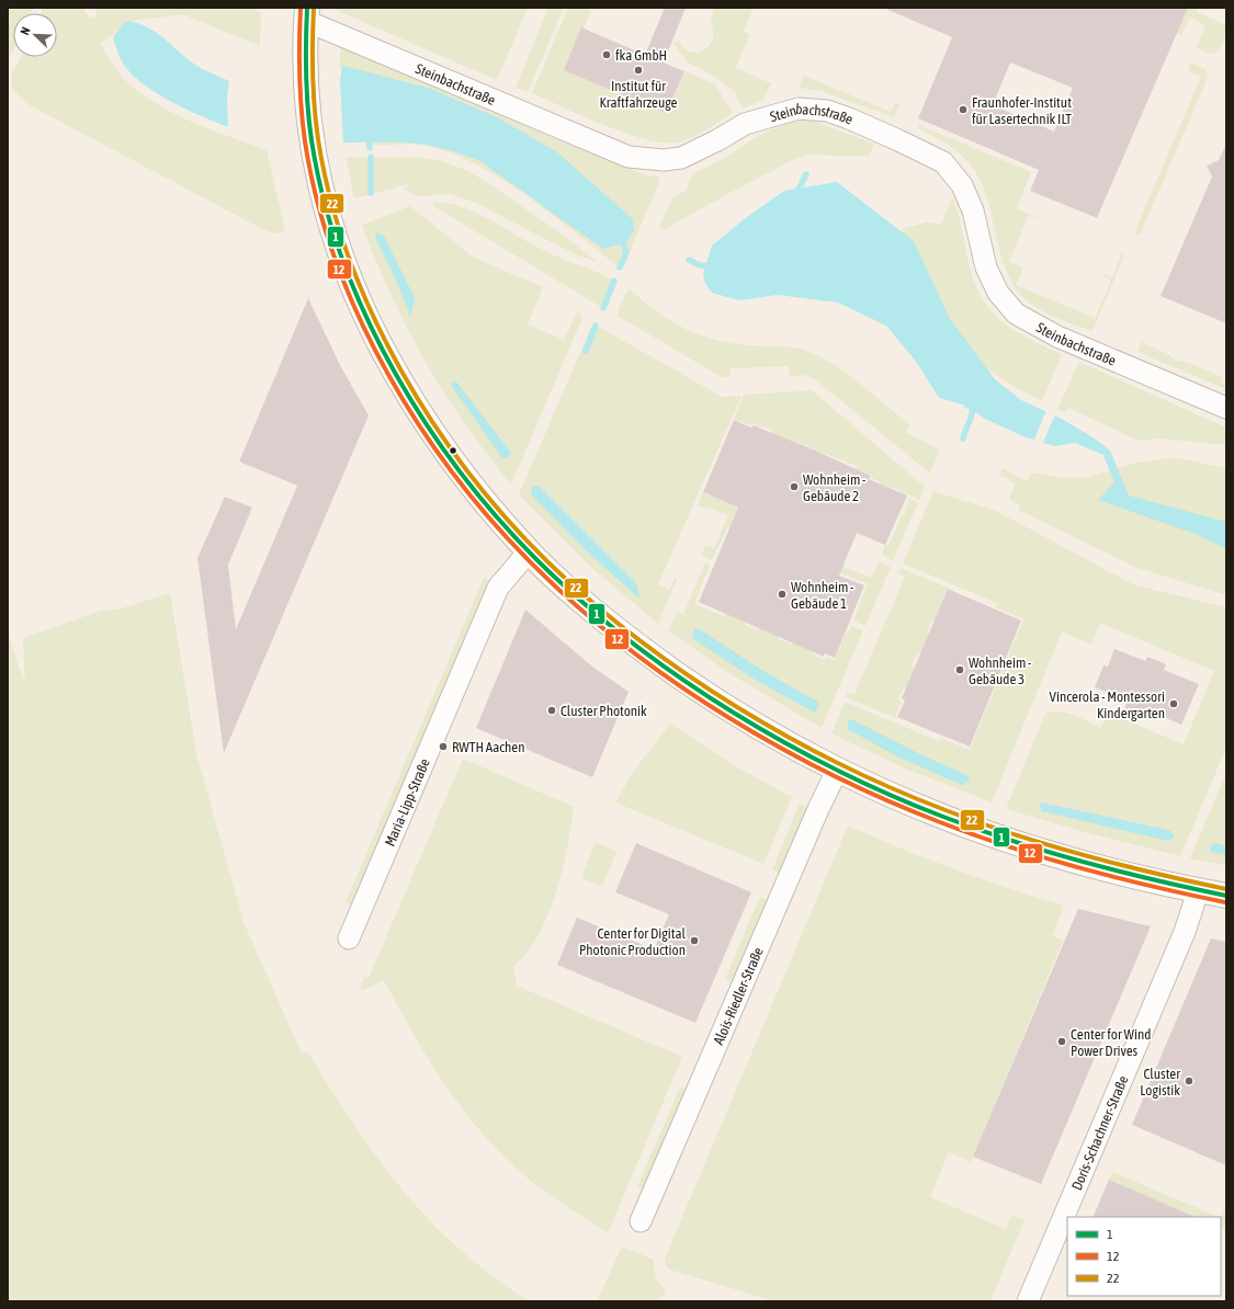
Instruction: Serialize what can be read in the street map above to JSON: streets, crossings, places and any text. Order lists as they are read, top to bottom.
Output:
{
  "streets": {
    "street": [
      "Steinbachstraße",
      "Maria-Lipp-Straße",
      "Alois-Riedler-Straße",
      "Doris-Schachner-Straße"
    ]
  },
  "places": [
    "fka GmbH",
    "Institut für Kraftfahrzeuge",
    "Fraunhofer-Institut für Lasertechnik ILT",
    "Wohnheim - Gebäude 2",
    "Wohnheim - Gebäude 1",
    "Wohnheim - Gebäude 3",
    "Vincerola - Montessori Kindergarten",
    "Cluster Photonik",
    "RWTH Aachen",
    "Center for Digital Photonic Production",
    "Center for Wind Power Drives",
    "Cluster Logistik"
  ],
  "lines": ["transit line 1", "transit line 12", "transit line 22"],
  "legend": ["1", "12", "22"],
  "north": "top left"
}
